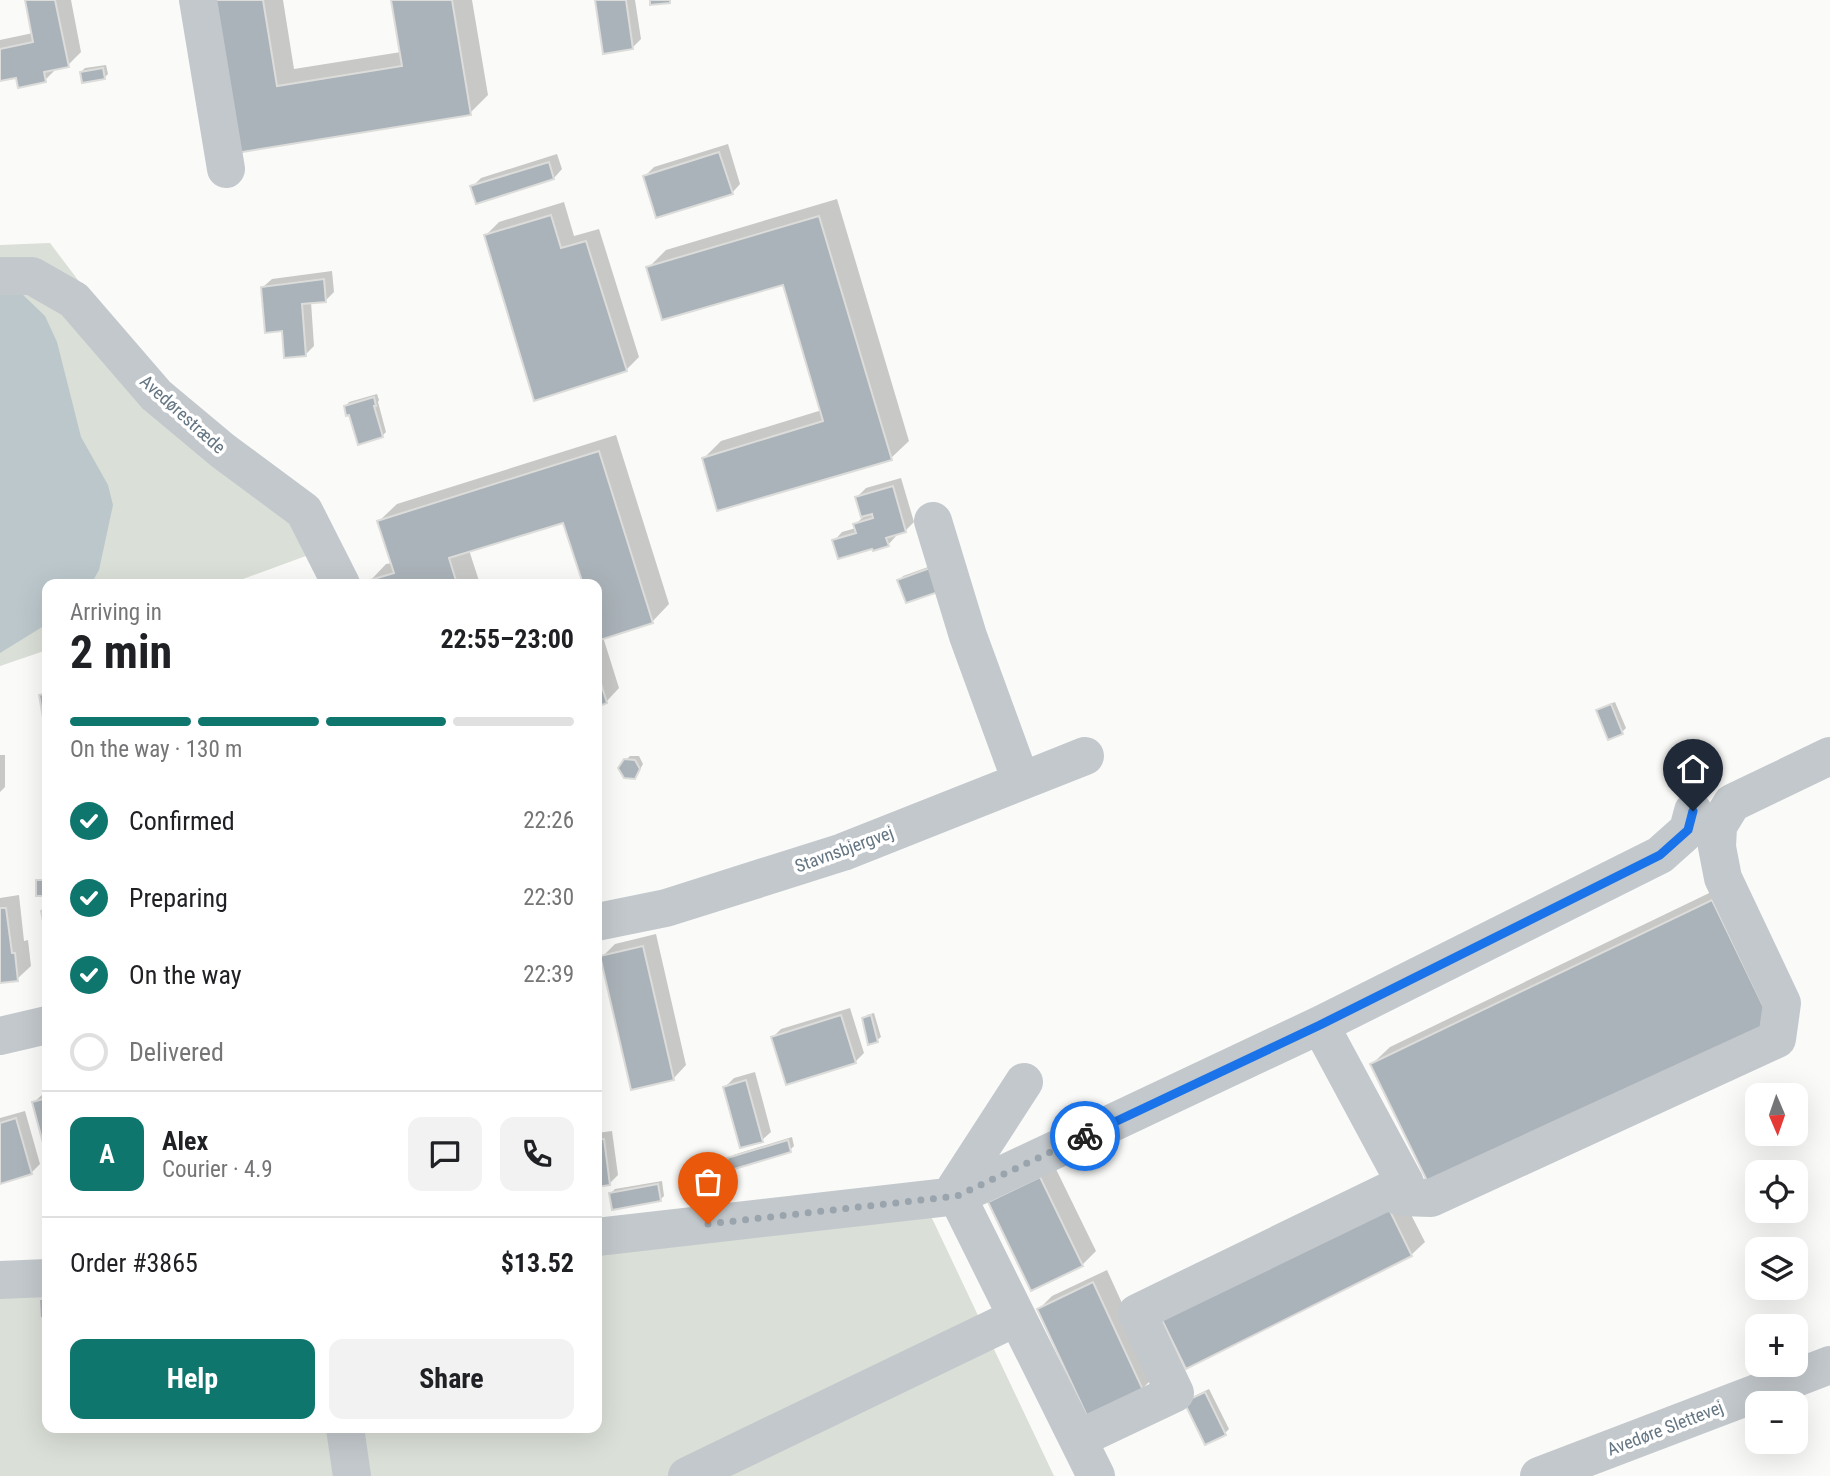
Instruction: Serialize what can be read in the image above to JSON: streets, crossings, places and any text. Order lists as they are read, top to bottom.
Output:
{
  "streets": {
    "street": ["Avedørestræde", "Stavnsbjergvej", "Avedøre Slettevej"]
  },
  "north": "bottom",
  "page": {
    "heading": ["2 min", "Arriving in", "22:55–23:00"],
    "panel": [
      "Alex",
      "Courier · 4.9",
      "Order #3865",
      "$13.52"
    ],
    "bar": "On the way · 130 m",
    "list": [
      ["Confirmed", "22:26"],
      ["Preparing", "22:30"],
      ["On the way", "22:39"],
      "Delivered"
    ],
    "map_buttons": ["+", "−"],
    "round": "A",
    "buttons": ["Help", "Share"]
  }
}
